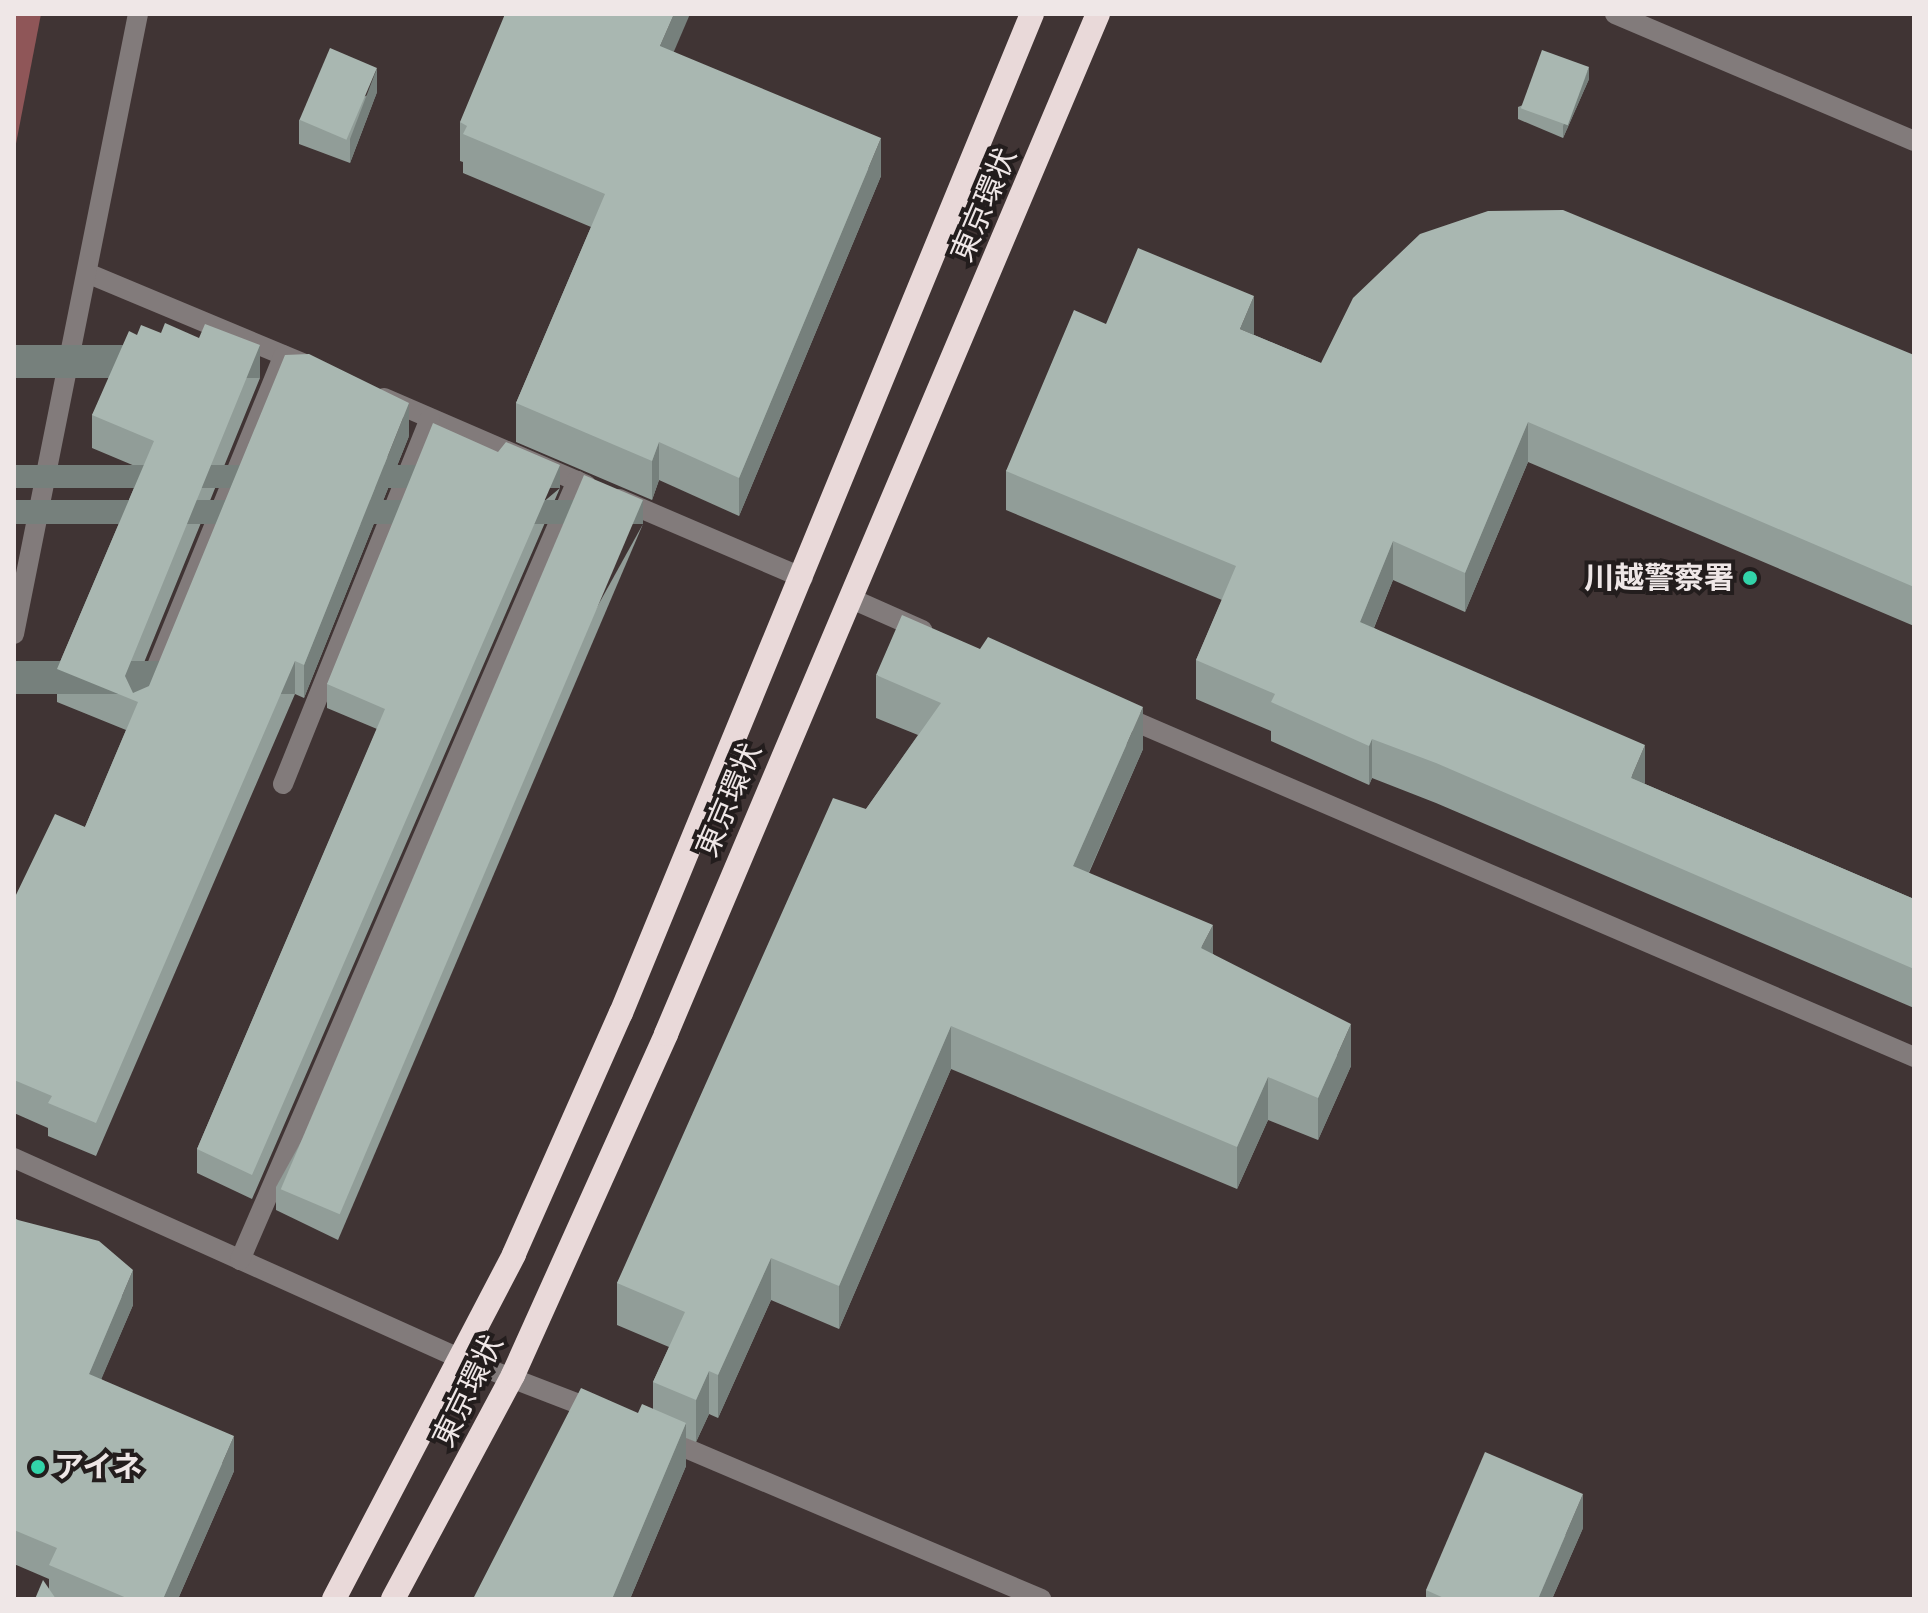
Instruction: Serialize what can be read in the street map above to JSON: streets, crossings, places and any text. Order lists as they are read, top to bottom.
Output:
{
  "streets": {
    "highway": ["東京環状"]
  },
  "places": ["川越警察署", "アイネ"]
}
